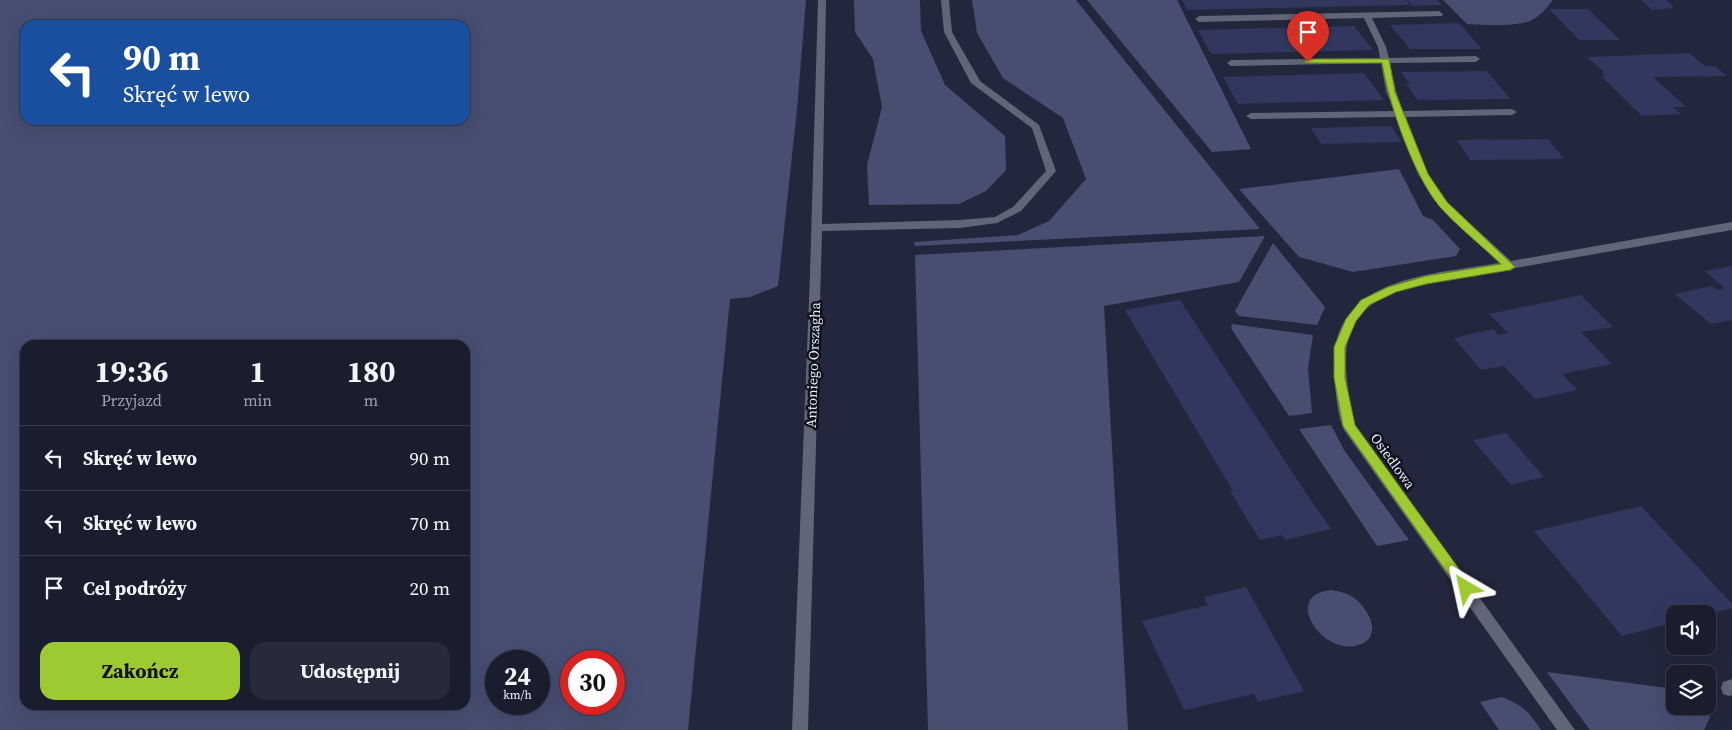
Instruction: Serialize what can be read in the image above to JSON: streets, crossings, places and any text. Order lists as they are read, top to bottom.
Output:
{
  "streets": {
    "street": ["Antoniego Orszagha", "Osiedlowa"]
  },
  "page": {
    "turn": ["90 m", "Skręć w lewo"],
    "eta": [
      "19:36",
      "Przyjazd",
      "1",
      "min",
      "180",
      "m"
    ],
    "list": [
      {
        "name": "Skręć w lewo",
        "value": "90 m"
      },
      {
        "name": "Skręć w lewo",
        "value": "70 m"
      },
      {
        "name": "Cel podróży",
        "value": "20 m"
      }
    ],
    "buttons": ["Zakończ", "Udostępnij"],
    "speed": "24 km/h",
    "limit": "30"
  }
}
